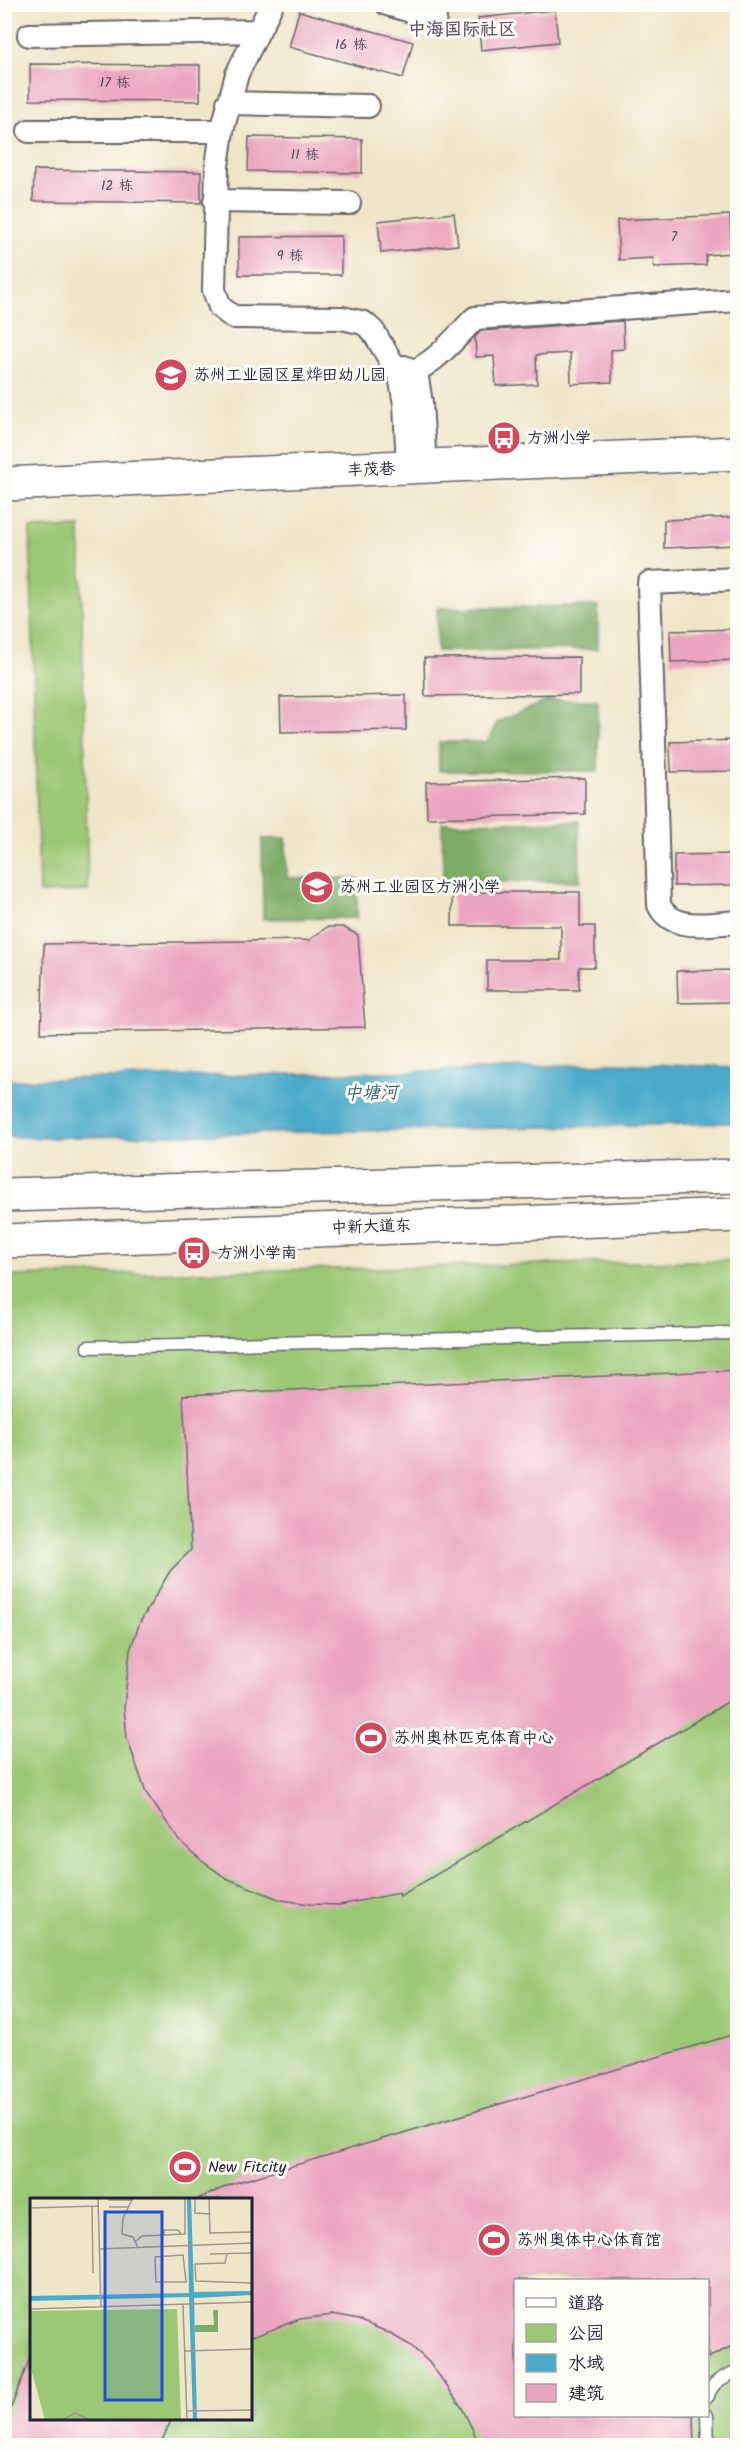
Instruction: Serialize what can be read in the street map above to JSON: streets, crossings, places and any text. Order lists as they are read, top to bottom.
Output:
{
  "streets": {
    "main road": ["丰茂巷", "中新大道东"]
  },
  "districts": ["中海国际社区"],
  "water": ["中塘河"],
  "places": {
    "school or university": ["苏州工业园区星烨田幼儿园", "苏州工业园区方洲小学"],
    "bus stop": ["方洲小学", "方洲小学南"],
    "sports": ["苏州奥林匹克体育中心", "New Fitcity", "苏州奥体中心体育馆"]
  },
  "house_numbers": [
    "16 栋",
    "17 栋",
    "11 栋",
    "12 栋",
    "7",
    "9 栋"
  ],
  "legend": [
    "道路",
    "公园",
    "水域",
    "建筑"
  ]
}
